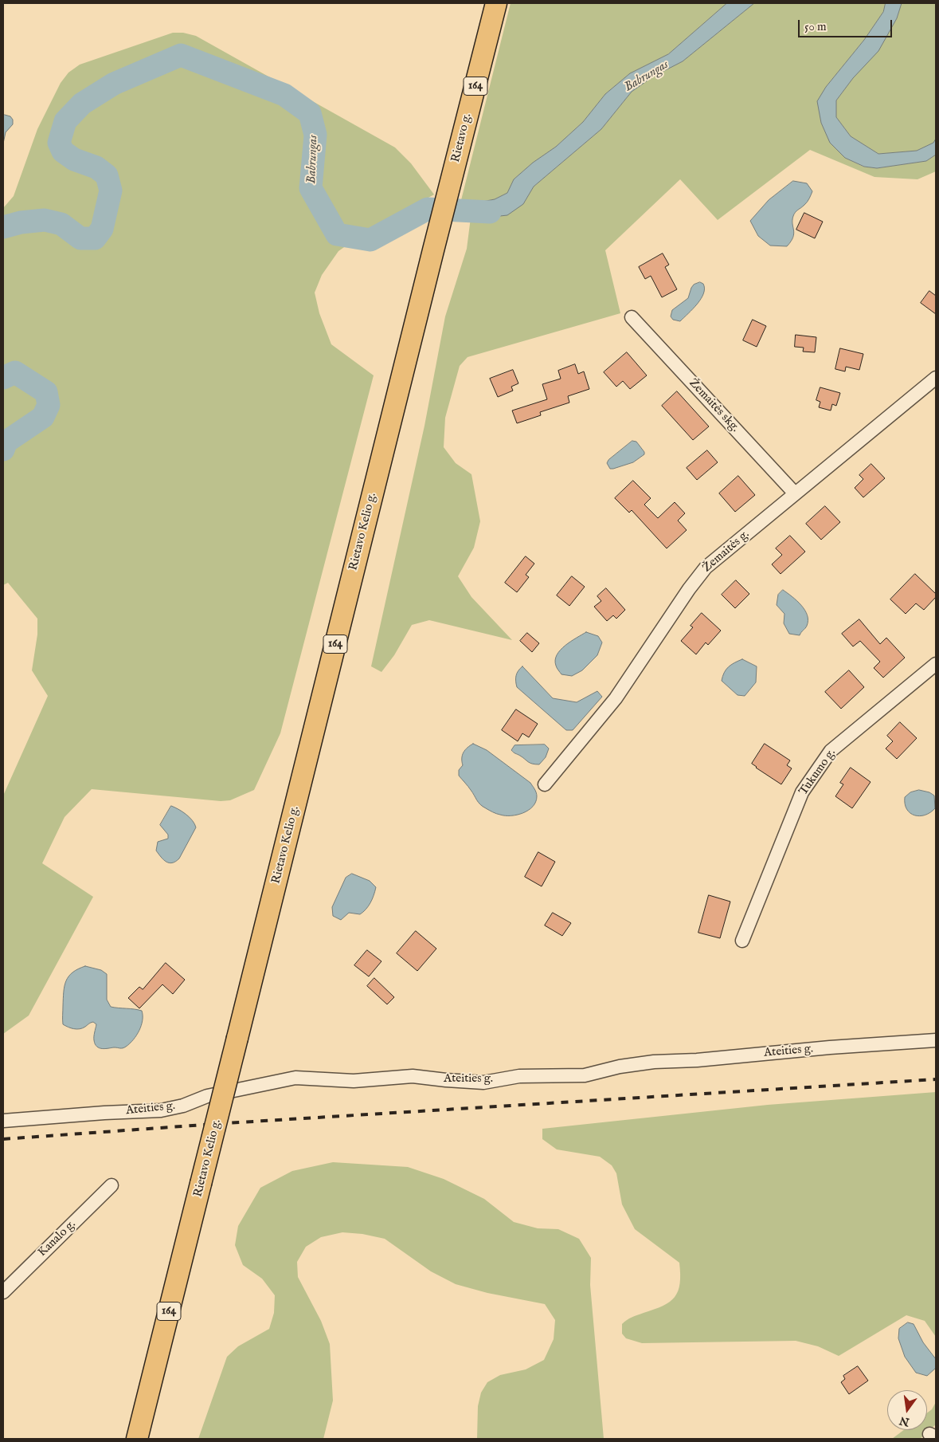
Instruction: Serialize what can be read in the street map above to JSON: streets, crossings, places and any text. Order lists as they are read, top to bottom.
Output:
{
  "streets": {
    "main road": ["164", "Rietavo g.", "Rietavo Kelio g."],
    "street": [
      "Žemaitės skg.",
      "Žemaitės g.",
      "Tukumo g.",
      "Ateities g.",
      "Kanalo g."
    ]
  },
  "crossings": [
    ["Rietavo g.", "Rietavo Kelio g."],
    ["Žemaitės skg.", "Žemaitės g."]
  ],
  "water": ["Babrungas"],
  "scale_bar": "50 m",
  "north": "bottom"
}
